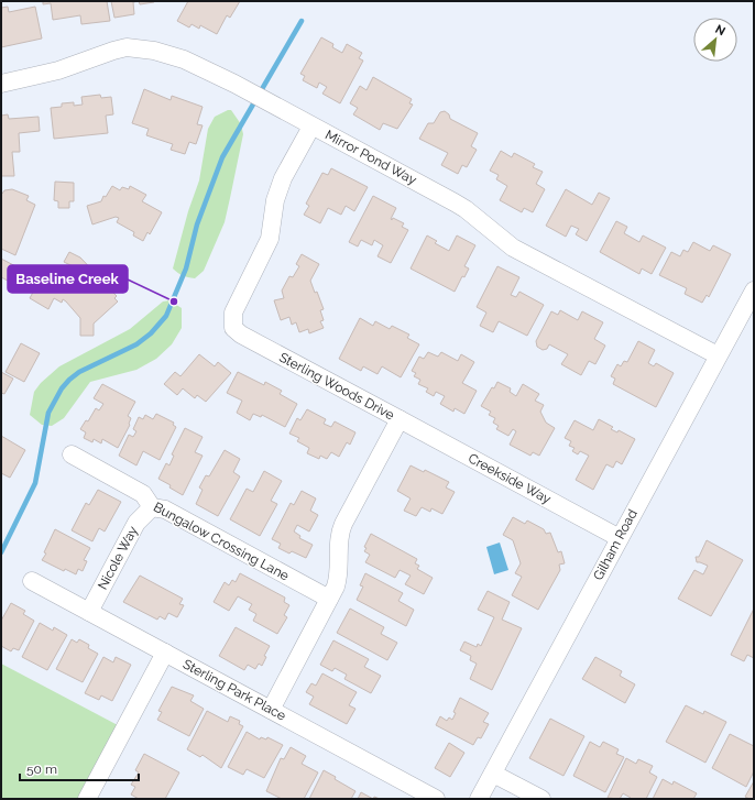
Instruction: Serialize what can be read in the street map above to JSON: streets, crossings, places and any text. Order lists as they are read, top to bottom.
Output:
{
  "streets": {
    "street": [
      "Mirror Pond Way",
      "Sterling Woods Drive",
      "Creekside Way",
      "Bungalow Crossing Lane",
      "Gilham Road",
      "Nicole Way",
      "Sterling Park Place"
    ]
  },
  "crossings": [
    ["Mirror Pond Way", "Sterling Woods Drive"],
    ["Mirror Pond Way", "Gilham Road"],
    ["Sterling Woods Drive", "Creekside Way"],
    ["Sterling Woods Drive", "Bungalow Crossing Lane"],
    ["Sterling Woods Drive", "Sterling Park Place"],
    ["Creekside Way", "Gilham Road"],
    ["Bungalow Crossing Lane", "Nicole Way"],
    ["Nicole Way", "Sterling Park Place"]
  ],
  "places": ["Baseline Creek"],
  "scale_bar": "50 m",
  "north": "top right"
}
